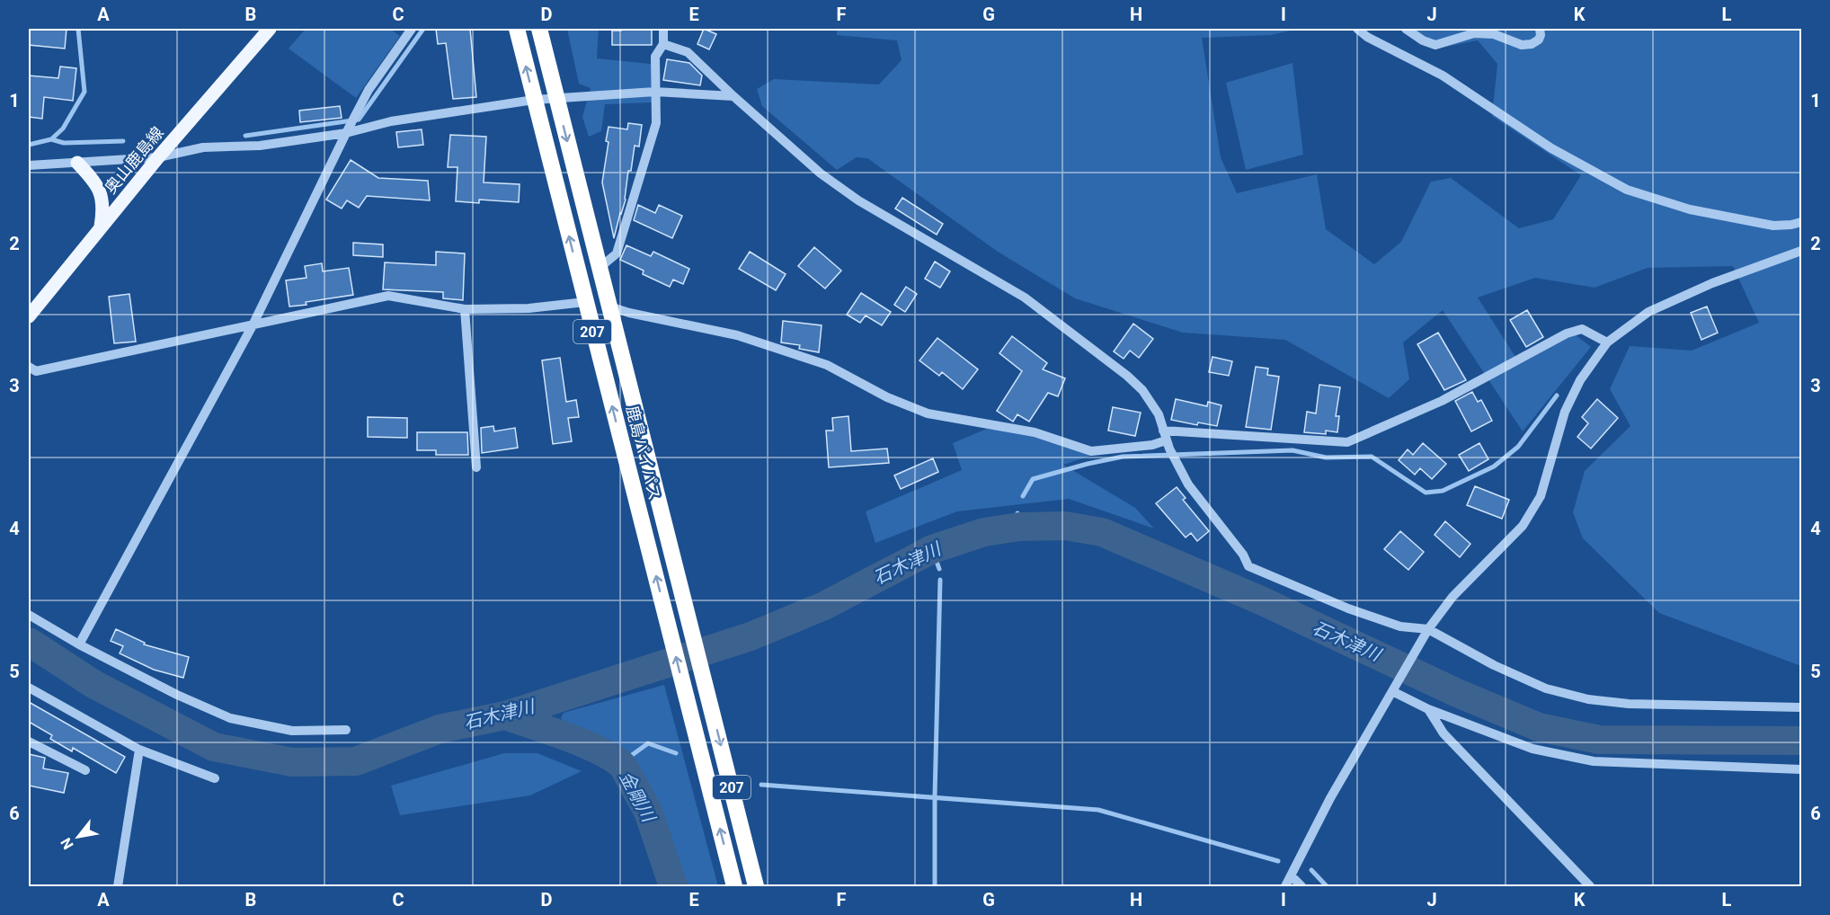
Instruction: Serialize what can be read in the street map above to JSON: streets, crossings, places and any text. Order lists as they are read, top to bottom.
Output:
{
  "streets": {
    "highway": ["207", "鹿島バイパス"],
    "main road": ["奥山鹿島線"]
  },
  "water": ["石木津川", "金剛川"],
  "north": "bottom left",
  "grid": {
    "columns": [
      "A",
      "B",
      "C",
      "D",
      "E",
      "F",
      "G",
      "H",
      "I",
      "J",
      "K",
      "L"
    ],
    "rows": [
      "1",
      "2",
      "3",
      "4",
      "5",
      "6"
    ]
  }
}
